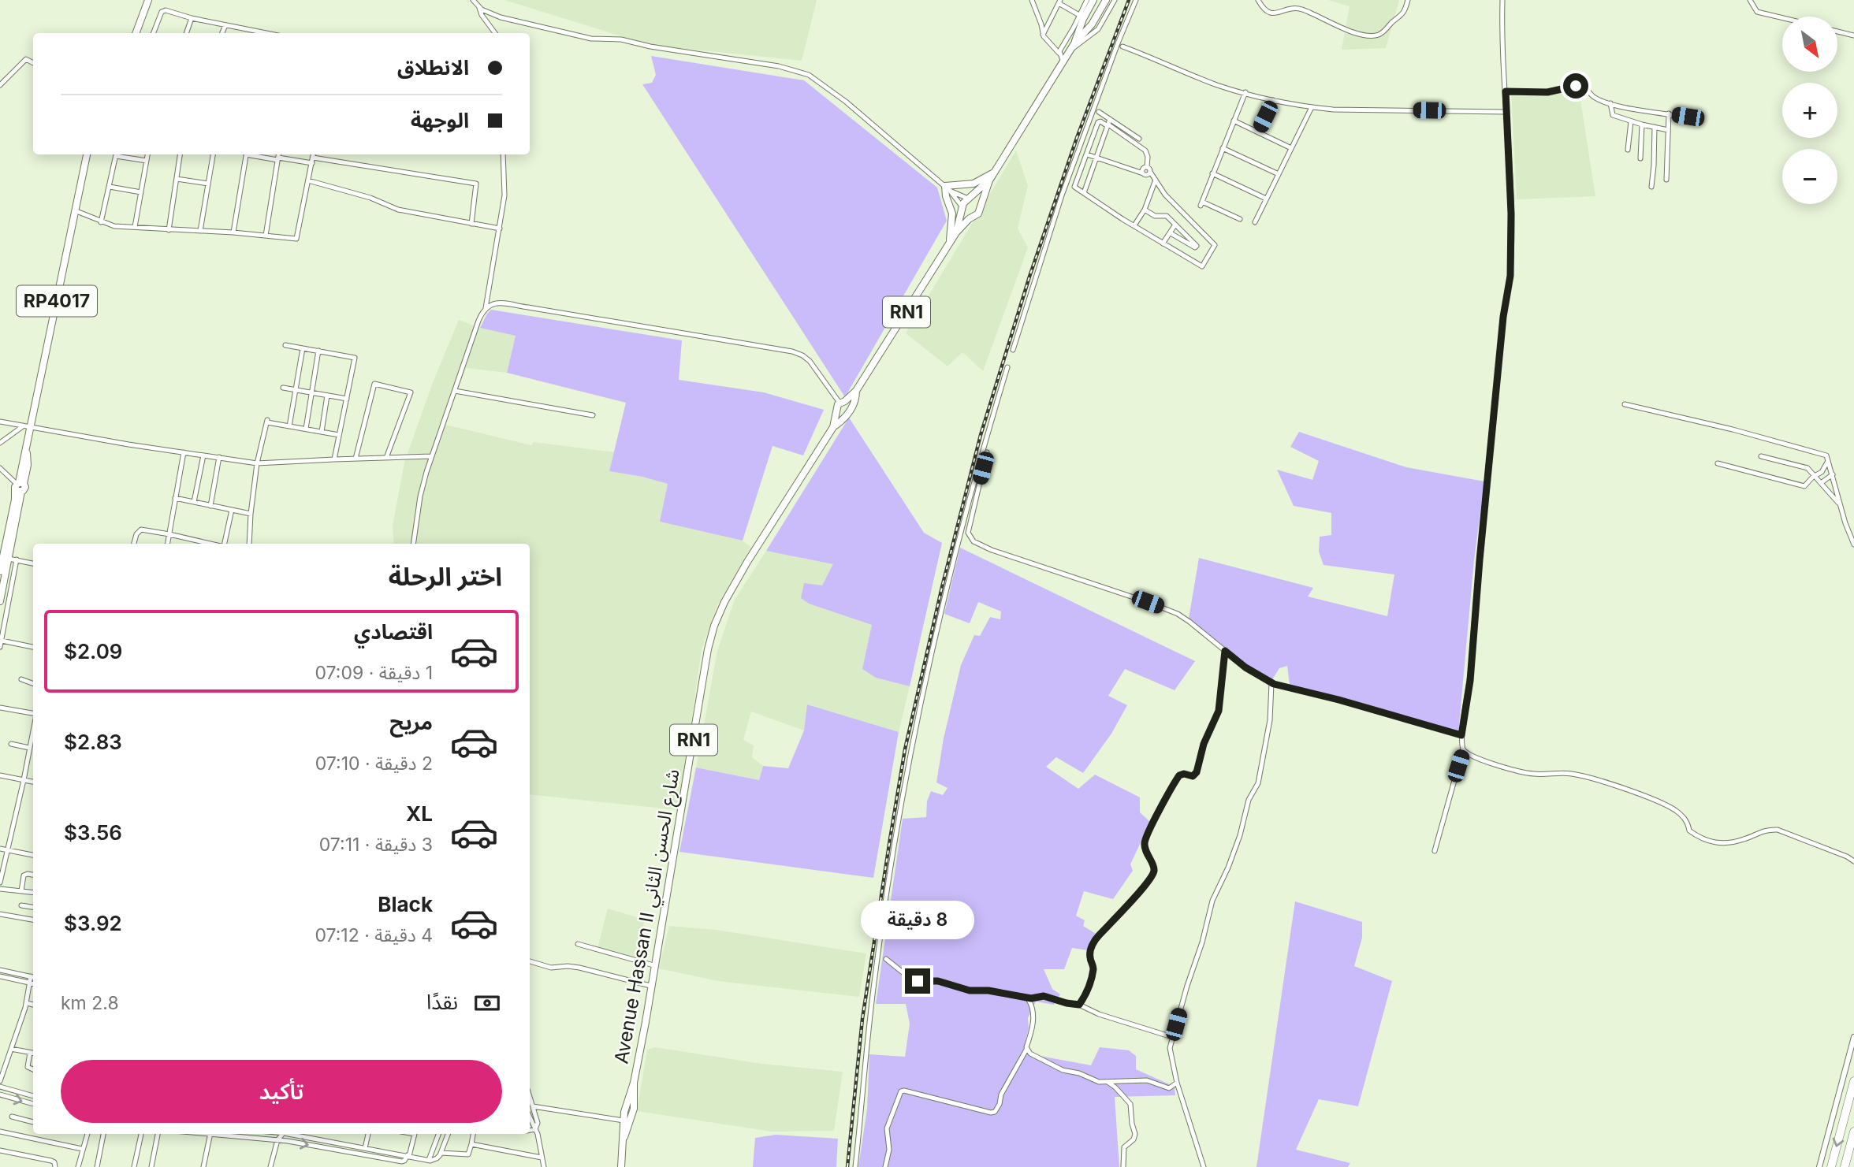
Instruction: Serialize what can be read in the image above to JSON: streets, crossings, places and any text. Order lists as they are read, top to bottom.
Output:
{
  "streets": {
    "main road": ["RP4017", "RN1", "Avenue Hassan II شارع الحسن الثاني"]
  },
  "crossings": [
    ["RN1", "Avenue Hassan II شارع الحسن الثاني"]
  ],
  "north": "bottom right",
  "page": {
    "map_buttons": ["+", "−"],
    "banner": ["الانطلاق", "الوجهة"],
    "heading": "اختر الرحلة",
    "list": [
      {
        "name": "اقتصادي",
        "note": "1 دقيقة · 07:09",
        "value": "$2.09"
      },
      {
        "name": "مريح",
        "note": "2 دقيقة · 07:10",
        "value": "$2.83"
      },
      {
        "name": "XL",
        "note": "3 دقيقة · 07:11",
        "value": "$3.56"
      },
      {
        "name": "Black",
        "note": "4 دقيقة · 07:12",
        "value": "$3.92"
      }
    ],
    "bubble": "8 دقيقة",
    "pay": ["نقدًا", "2.8 km"],
    "buttons": "تأكيد"
  }
}
